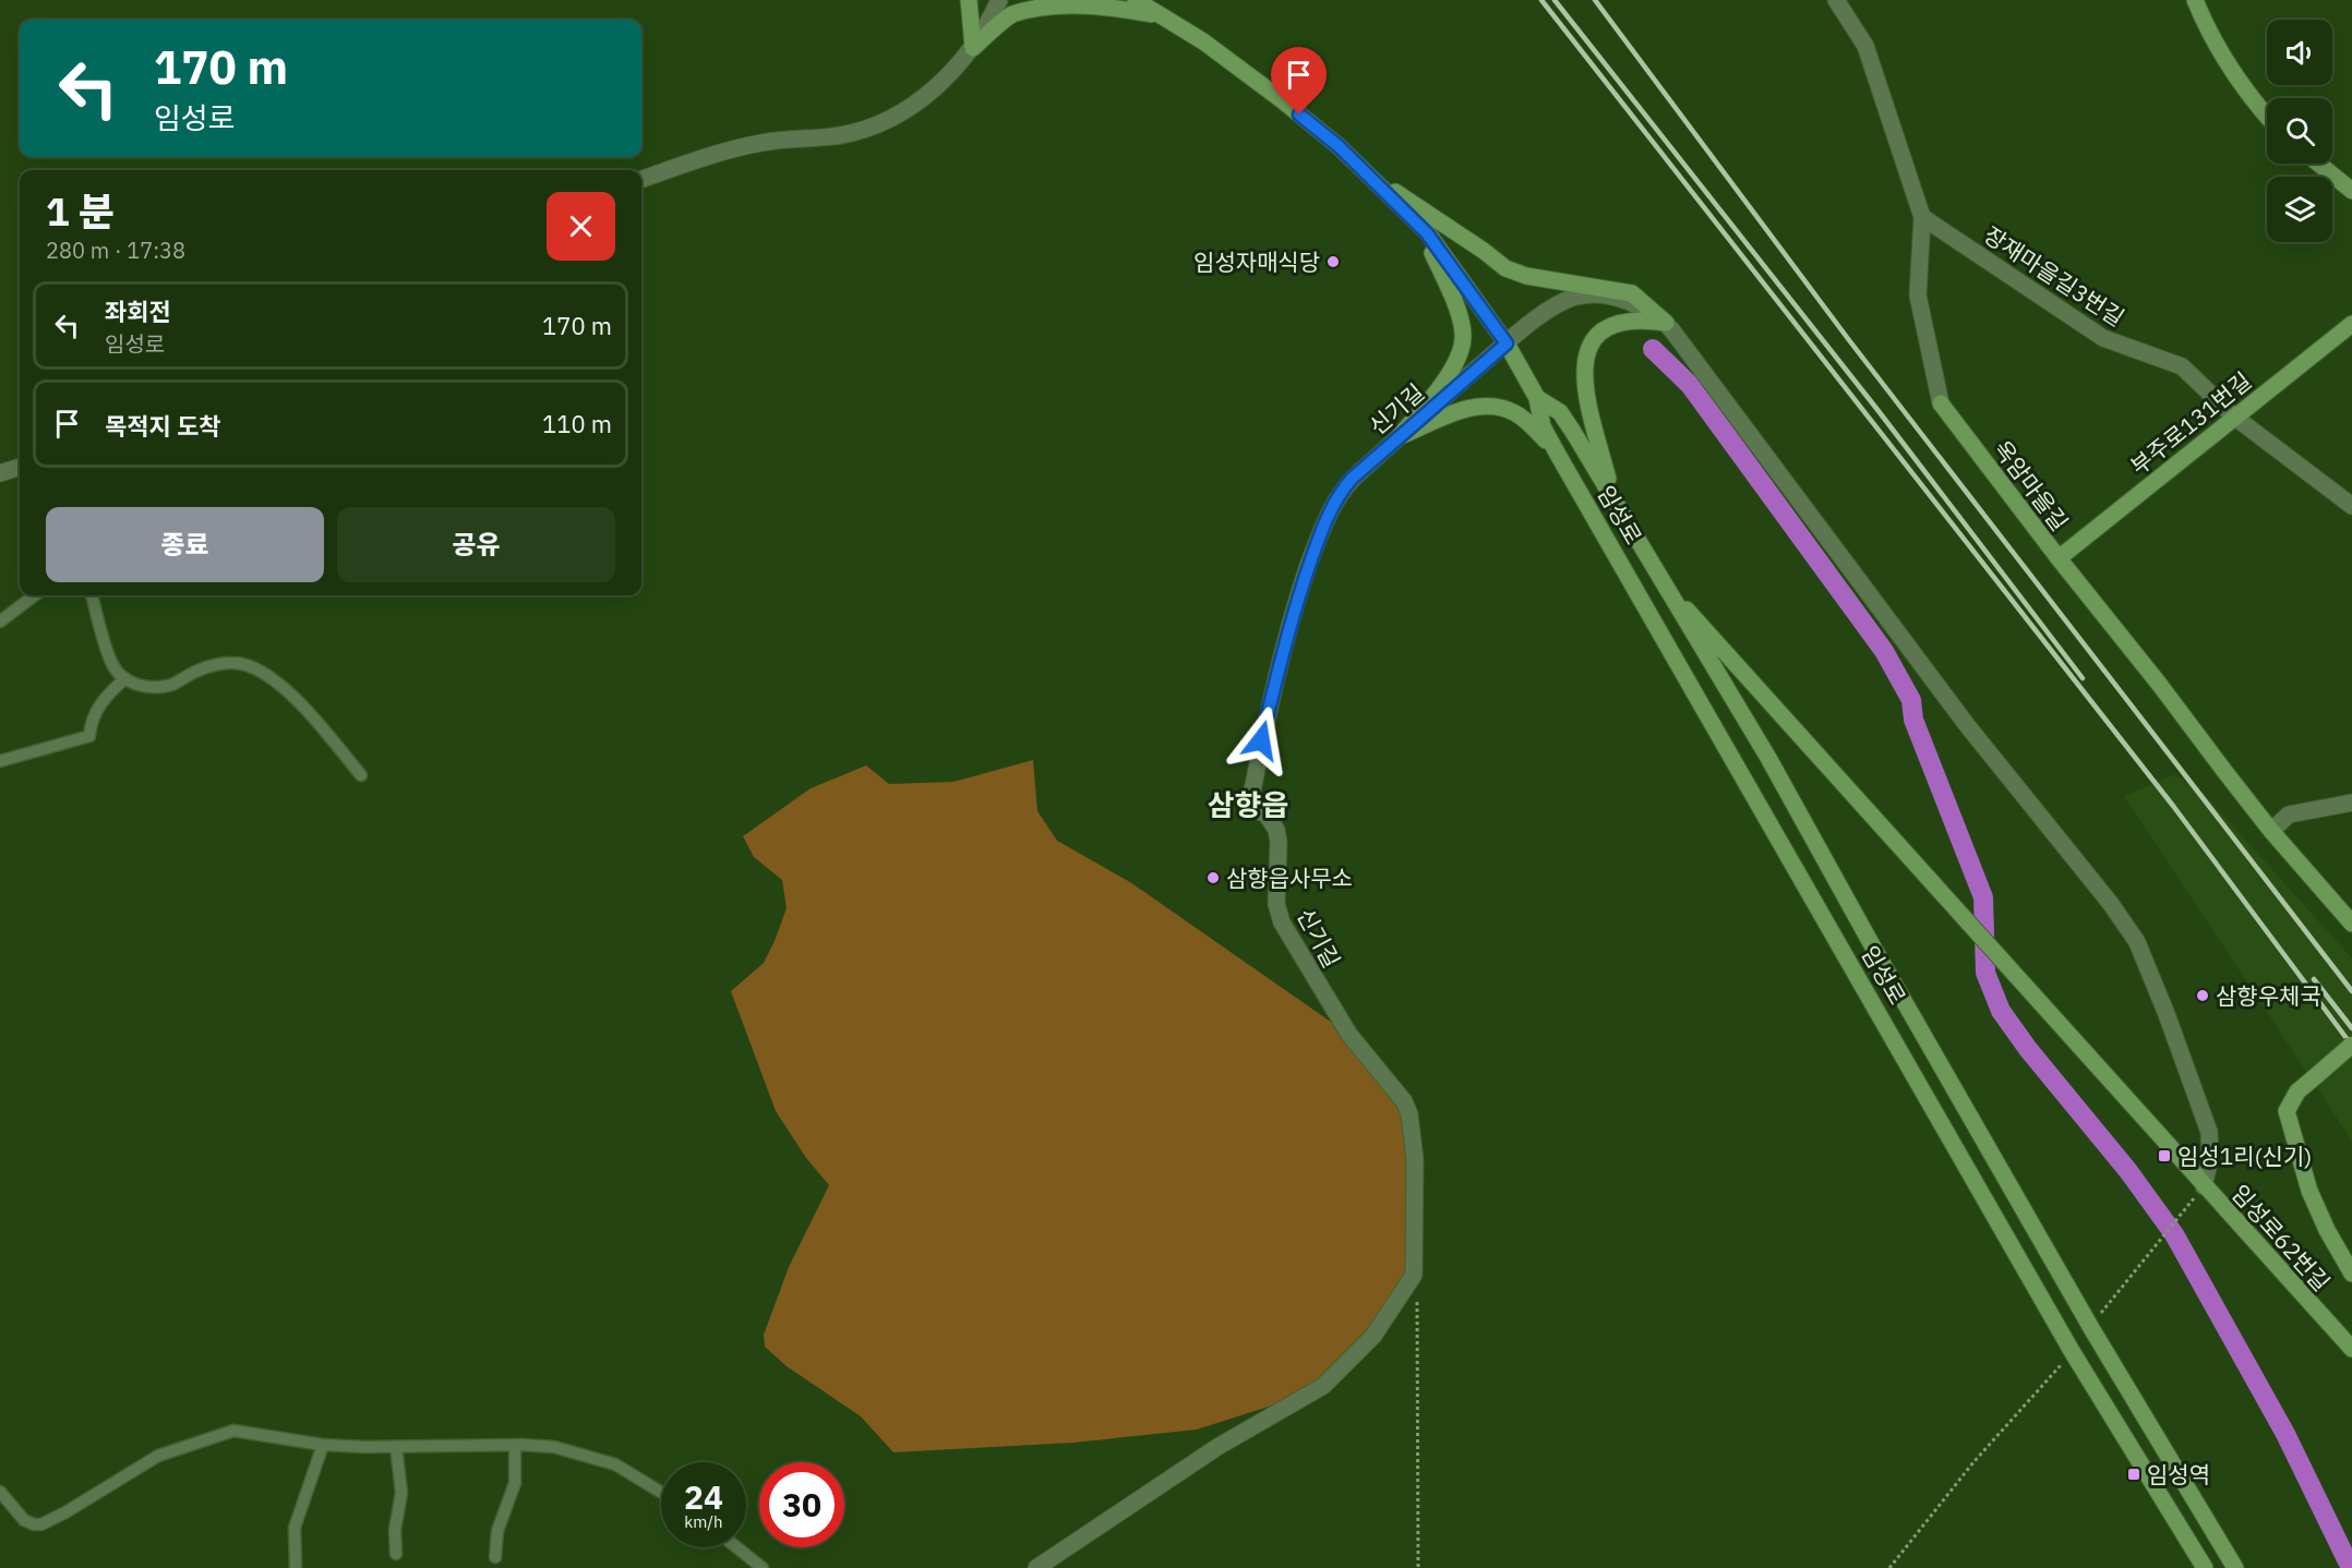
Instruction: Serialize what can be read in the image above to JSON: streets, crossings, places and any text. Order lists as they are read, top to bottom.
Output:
{
  "streets": {
    "main road": [
      "부주로131번길",
      "옥암마을길",
      "임성로",
      "임성로62번길"
    ],
    "street": ["장재마을길3번길", "신기길"]
  },
  "crossings": [
    ["장재마을길3번길", "부주로131번길"],
    ["장재마을길3번길", "옥암마을길"],
    ["신기길", "임성로"],
    ["부주로131번길", "옥암마을길"],
    ["임성로", "임성로62번길"]
  ],
  "districts": ["삼향읍"],
  "places": {
    "other": ["임성자매식당", "삼향읍사무소", "삼향우체국"],
    "transit": ["임성1리(신기)", "임성역"]
  },
  "page": {
    "turn": ["170 m", "임성로"],
    "heading": ["1 분", "280 m · 17:38"],
    "list": [
      {
        "name": "좌회전",
        "note": "임성로",
        "value": "170 m"
      },
      {
        "name": "목적지 도착",
        "value": "110 m"
      }
    ],
    "buttons": ["종료", "공유"],
    "speed": "24 km/h",
    "limit": "30"
  }
}
